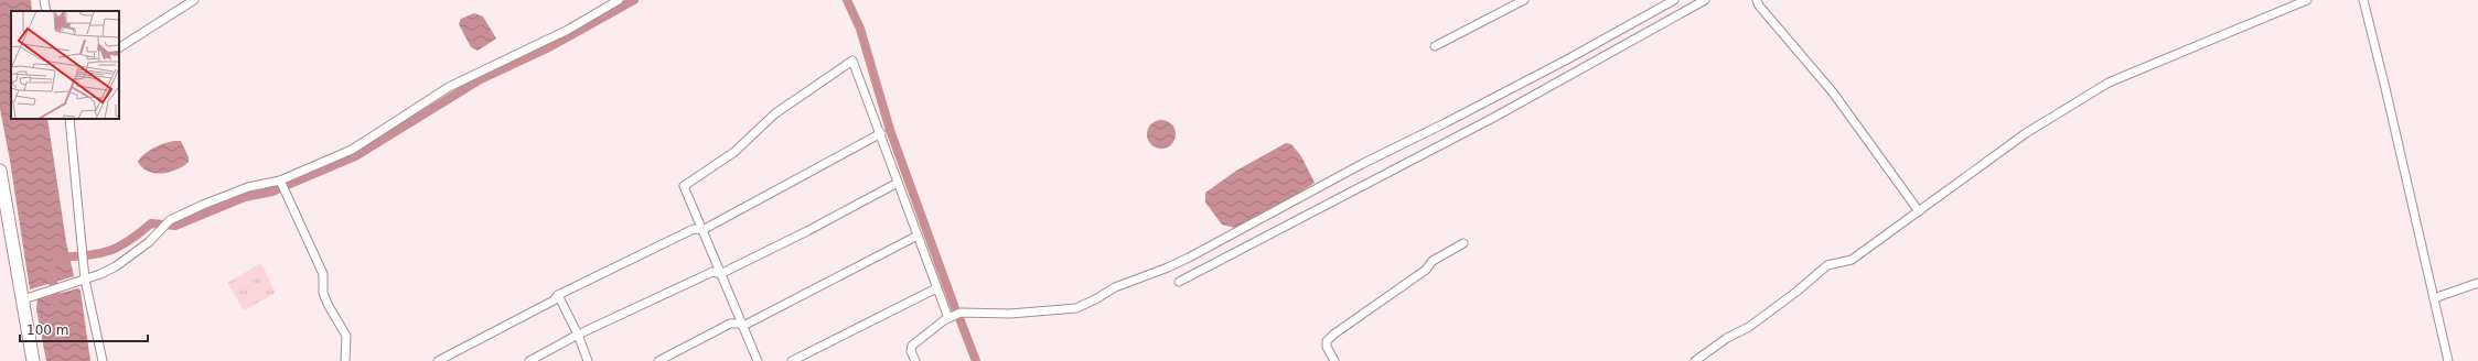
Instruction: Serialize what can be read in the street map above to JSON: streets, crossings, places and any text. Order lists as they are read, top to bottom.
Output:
{
  "scale_bar": "100 m"
}
